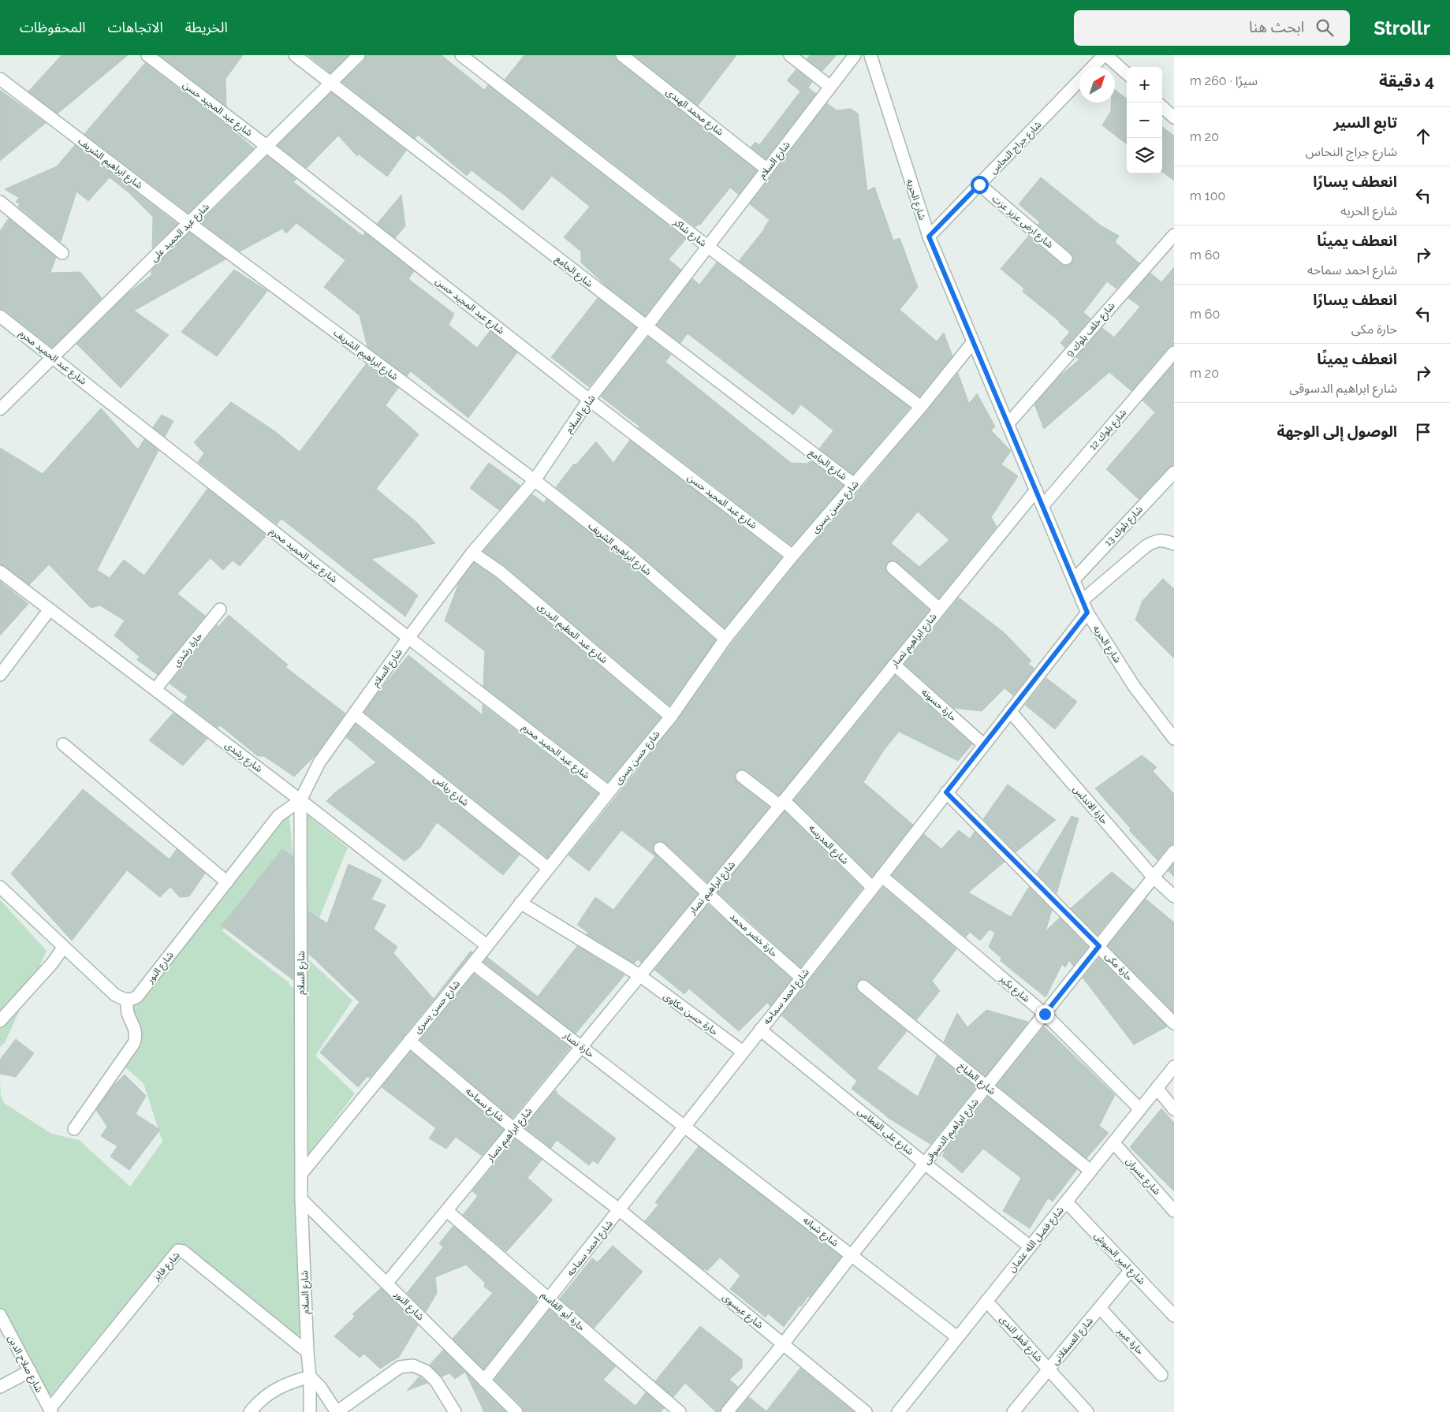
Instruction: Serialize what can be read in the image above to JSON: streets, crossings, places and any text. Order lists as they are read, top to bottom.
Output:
{
  "streets": {
    "street": [
      "شارع عبد المجيد حسن",
      "شارع محمد الهندى",
      "شارع جراج النحاس",
      "شارع السلام",
      "شارع ابراهيم الشريف",
      "شارع الحريه",
      "شارع ارض عزيز عزت",
      "شارع عبد الحميد على",
      "شارع شاكر",
      "شارع الجامع",
      "شارع خلف بلوك 9",
      "شارع عبد الحميد محرم",
      "شارع بلوك 12",
      "شارع حسن يسرى",
      "شارع بلوك 13",
      "شارع عبد العظيم البدرى",
      "شارع ابراهيم نصار",
      "حارة رشدى",
      "حارة حسونه",
      "شارع رشدى",
      "شارع رياض",
      "حارة الاندلس",
      "شارع المدرسه",
      "حارة خضر محمد",
      "حارة مكى",
      "شارع النور",
      "شارع بكير",
      "شارع احمد سماحه",
      "حارة حسن مكاوى",
      "حارة نصار",
      "شارع الطباخ",
      "شارع سماحه",
      "شارع على القطامى",
      "شارع ابراهيم الدسوقى",
      "شارع عسران",
      "شارع شبانه",
      "شارع فضل الله عثمان",
      "شارع امير الجيوش",
      "شارع فايز",
      "حارة أبو القاسم",
      "شارع عيسوى",
      "شارع قطر الندى",
      "شارع العسقلانى",
      "حارة عبير",
      "شارع صلاح الدين"
    ]
  },
  "crossings": [
    ["شارع عبد المجيد حسن", "شارع السلام"],
    ["شارع عبد المجيد حسن", "شارع عبد الحميد على"],
    ["شارع عبد المجيد حسن", "شارع حسن يسرى"],
    ["شارع محمد الهندى", "شارع السلام"],
    ["شارع جراج النحاس", "شارع الحريه"],
    ["شارع جراج النحاس", "شارع ارض عزيز عزت"],
    ["شارع السلام", "شارع ابراهيم الشريف"],
    ["شارع السلام", "شارع شاكر"],
    ["شارع السلام", "شارع الجامع"],
    ["شارع السلام", "شارع عبد الحميد محرم"],
    ["شارع السلام", "شارع حسن يسرى"],
    ["شارع السلام", "شارع عبد العظيم البدرى"],
    ["شارع السلام", "شارع رشدى"],
    ["شارع السلام", "شارع رياض"],
    ["شارع السلام", "شارع النور"],
    ["شارع السلام", "شارع فايز"],
    ["شارع ابراهيم الشريف", "شارع عبد الحميد على"],
    ["شارع ابراهيم الشريف", "شارع حسن يسرى"],
    ["شارع الحريه", "شارع خلف بلوك 9"],
    ["شارع الحريه", "شارع بلوك 12"],
    ["شارع الحريه", "شارع حسن يسرى"],
    ["شارع الحريه", "شارع بلوك 13"],
    ["شارع الحريه", "شارع ابراهيم نصار"],
    ["شارع الحريه", "شارع احمد سماحه"],
    ["شارع عبد الحميد على", "شارع الجامع"],
    ["شارع عبد الحميد على", "شارع عبد الحميد محرم"],
    ["شارع شاكر", "شارع حسن يسرى"],
    ["شارع الجامع", "شارع حسن يسرى"],
    ["شارع عبد الحميد محرم", "شارع حسن يسرى"],
    ["شارع حسن يسرى", "شارع عبد العظيم البدرى"],
    ["شارع حسن يسرى", "شارع رشدى"],
    ["شارع حسن يسرى", "شارع رياض"],
    ["شارع حسن يسرى", "حارة نصار"],
    ["شارع حسن يسرى", "شارع سماحه"],
    ["شارع ابراهيم نصار", "حارة حسونه"],
    ["شارع ابراهيم نصار", "شارع المدرسه"],
    ["شارع ابراهيم نصار", "حارة خضر محمد"],
    ["شارع ابراهيم نصار", "شارع النور"],
    ["شارع ابراهيم نصار", "حارة حسن مكاوى"],
    ["شارع ابراهيم نصار", "حارة نصار"],
    ["شارع ابراهيم نصار", "شارع سماحه"],
    ["شارع ابراهيم نصار", "حارة أبو القاسم"],
    ["حارة رشدى", "شارع رشدى"],
    ["حارة حسونه", "شارع احمد سماحه"],
    ["شارع رشدى", "شارع النور"],
    ["حارة الاندلس", "شارع احمد سماحه"],
    ["حارة الاندلس", "شارع ابراهيم الدسوقى"],
    ["شارع المدرسه", "شارع احمد سماحه"],
    ["حارة خضر محمد", "شارع احمد سماحه"],
    ["حارة مكى", "شارع احمد سماحه"],
    ["حارة مكى", "شارع ابراهيم الدسوقى"],
    ["شارع النور", "شارع احمد سماحه"],
    ["شارع بكير", "شارع احمد سماحه"],
    ["شارع بكير", "شارع ابراهيم الدسوقى"],
    ["شارع بكير", "شارع فضل الله عثمان"],
    ["شارع احمد سماحه", "حارة حسن مكاوى"],
    ["شارع احمد سماحه", "حارة نصار"],
    ["شارع احمد سماحه", "شارع سماحه"],
    ["شارع احمد سماحه", "شارع على القطامى"],
    ["شارع احمد سماحه", "شارع شبانه"],
    ["شارع احمد سماحه", "حارة أبو القاسم"],
    ["شارع احمد سماحه", "شارع عيسوى"],
    ["حارة نصار", "شارع شبانه"],
    ["شارع الطباخ", "شارع ابراهيم الدسوقى"],
    ["شارع الطباخ", "شارع فضل الله عثمان"],
    ["شارع سماحه", "شارع عيسوى"],
    ["شارع على القطامى", "شارع ابراهيم الدسوقى"],
    ["شارع على القطامى", "شارع فضل الله عثمان"],
    ["شارع ابراهيم الدسوقى", "شارع شبانه"],
    ["شارع ابراهيم الدسوقى", "شارع عيسوى"],
    ["شارع عسران", "شارع فضل الله عثمان"],
    ["شارع شبانه", "شارع فضل الله عثمان"],
    ["شارع فضل الله عثمان", "شارع امير الجيوش"],
    ["شارع فضل الله عثمان", "شارع قطر الندى"],
    ["شارع امير الجيوش", "شارع العسقلانى"],
    ["شارع فايز", "شارع صلاح الدين"],
    ["شارع قطر الندى", "شارع العسقلانى"],
    ["شارع العسقلانى", "حارة عبير"]
  ],
  "north": "top right",
  "page": {
    "header": "Strollr",
    "search": "ابحث هنا",
    "nav": ["الخريطة", "الاتجاهات", "المحفوظات"],
    "heading": ["4 دقيقة", "سيرًا · 260 m"],
    "map_buttons": ["+", "−"],
    "list": [
      ["تابع السير", "شارع جراج النحاس", "20 m"],
      ["انعطف يسارًا", "شارع الحريه", "100 m"],
      ["انعطف يمينًا", "شارع احمد سماحه", "60 m"],
      ["انعطف يسارًا", "حارة مكى", "60 m"],
      ["انعطف يمينًا", "شارع ابراهيم الدسوقى", "20 m"],
      "الوصول إلى الوجهة"
    ]
  }
}
